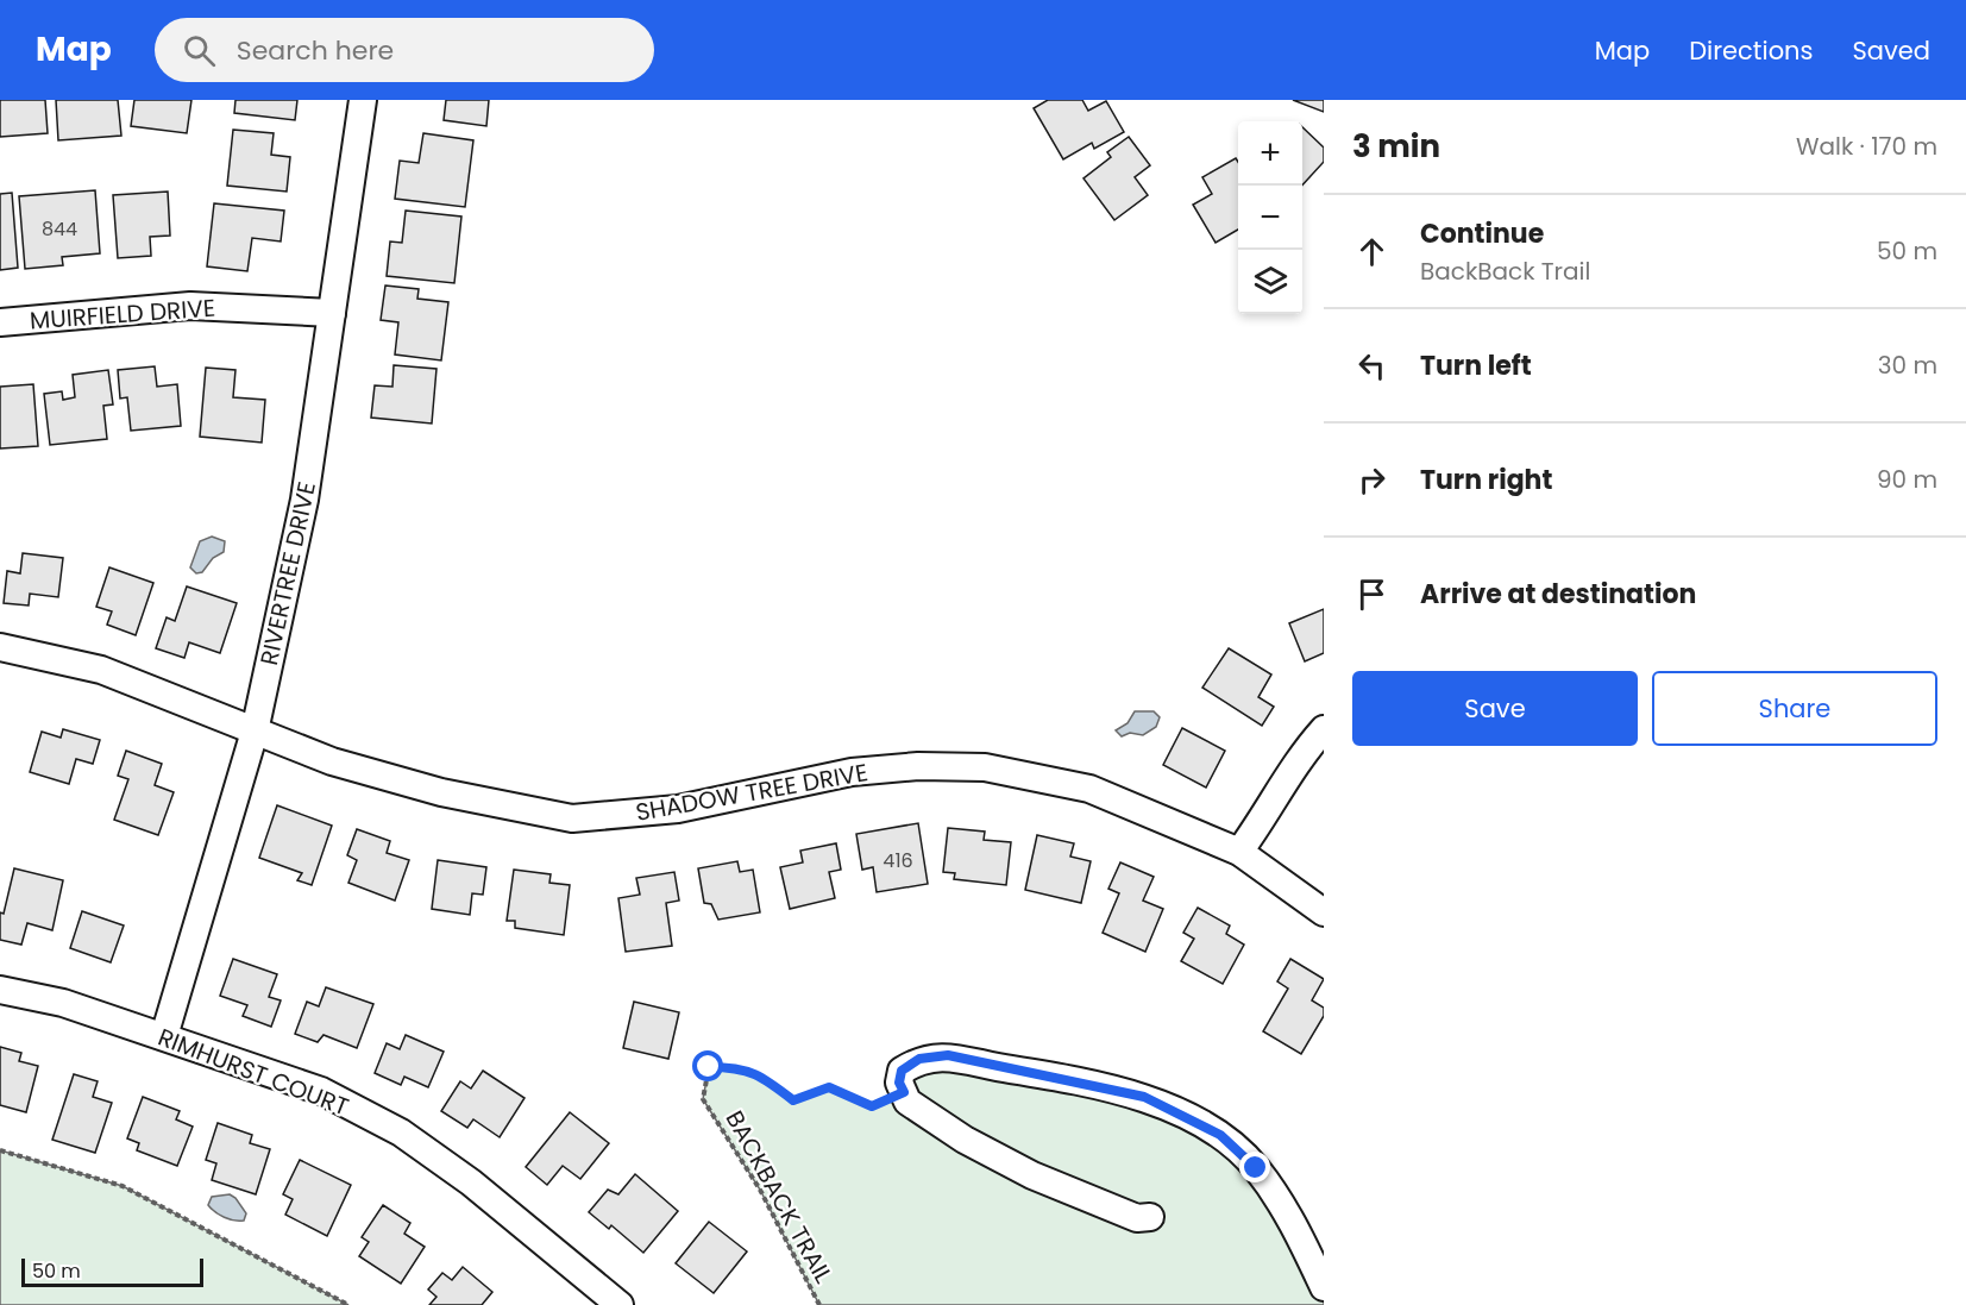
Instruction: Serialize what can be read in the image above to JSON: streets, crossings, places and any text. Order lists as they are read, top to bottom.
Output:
{
  "streets": {
    "street": [
      "MUIRFIELD DRIVE",
      "RIVERTREE DRIVE",
      "SHADOW TREE DRIVE",
      "RIMHURST COURT"
    ],
    "path": ["BACKBACK TRAIL"]
  },
  "crossings": [
    ["MUIRFIELD DRIVE", "RIVERTREE DRIVE"],
    ["RIVERTREE DRIVE", "SHADOW TREE DRIVE"],
    ["RIVERTREE DRIVE", "RIMHURST COURT"]
  ],
  "house_numbers": ["844", "416"],
  "scale_bar": "50 m",
  "page": {
    "header": "Map",
    "search": "Search here",
    "nav": ["Map", "Directions", "Saved"],
    "heading": ["3 min", "Walk · 170 m"],
    "map_buttons": ["+", "−"],
    "list": [
      ["Continue", "BackBack Trail", "50 m"],
      ["Turn left", "30 m"],
      ["Turn right", "90 m"],
      "Arrive at destination"
    ],
    "buttons": ["Save", "Share"],
    "scale": "50 m"
  }
}
